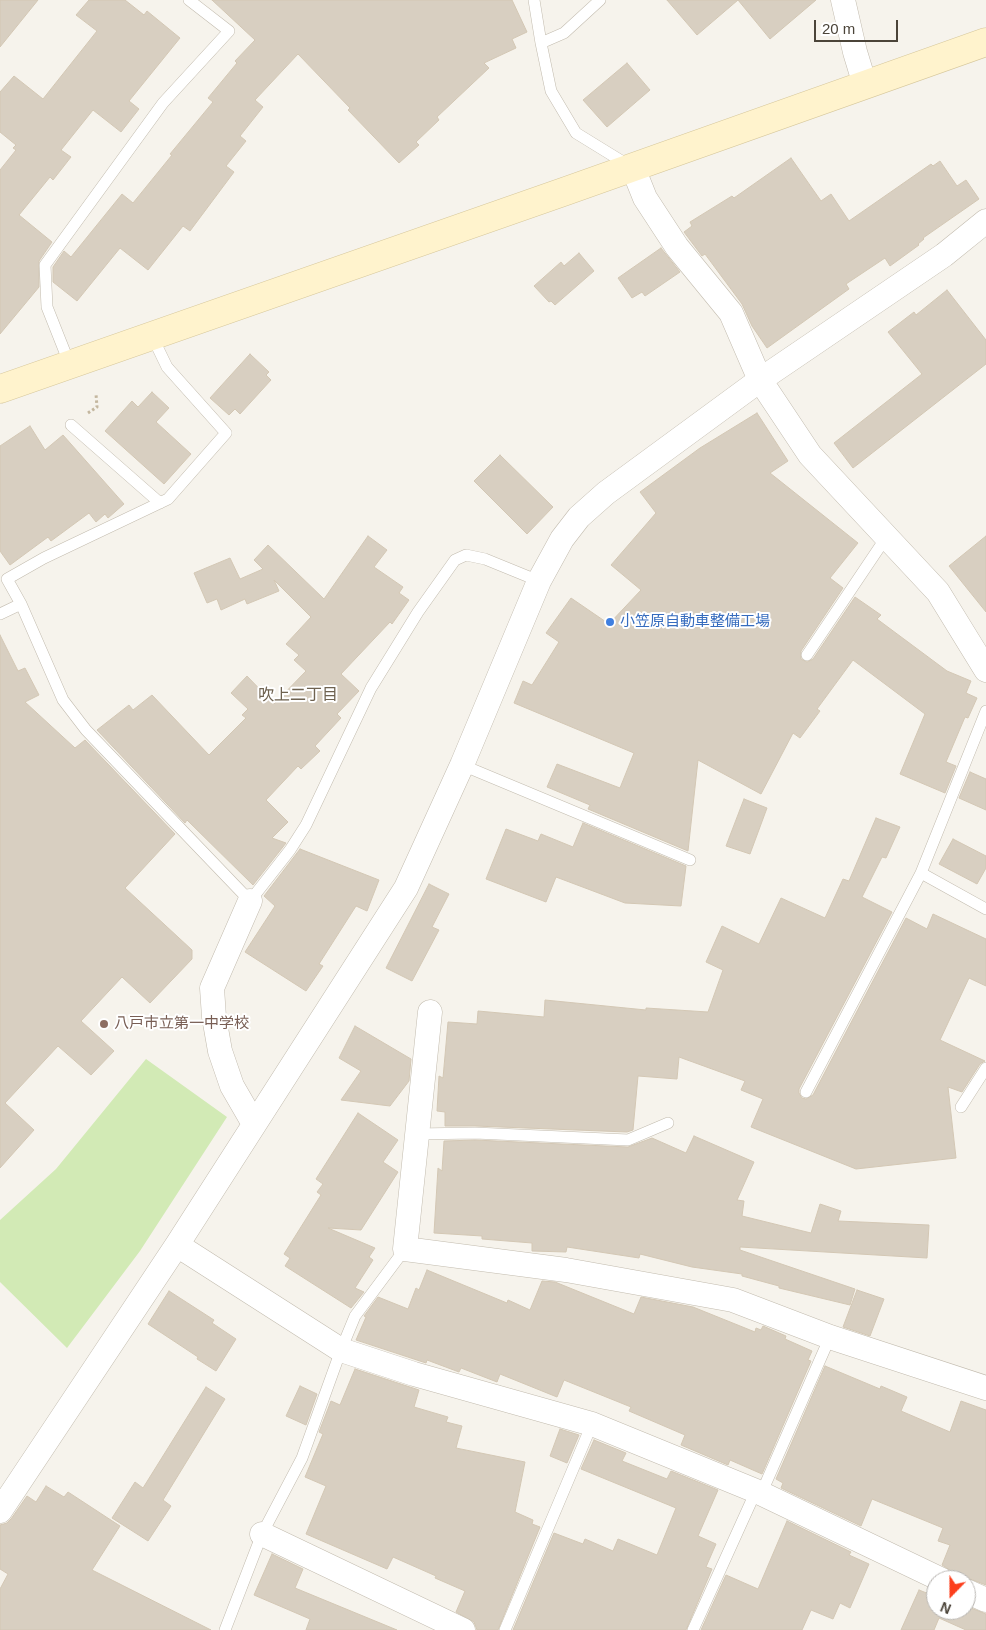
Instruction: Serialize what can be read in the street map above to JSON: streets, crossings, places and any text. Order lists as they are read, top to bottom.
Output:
{
  "districts": ["吹上二丁目"],
  "places": ["小笠原自動車整備工場", "八戸市立第一中学校"],
  "scale_bar": "20 m",
  "north": "bottom"
}
